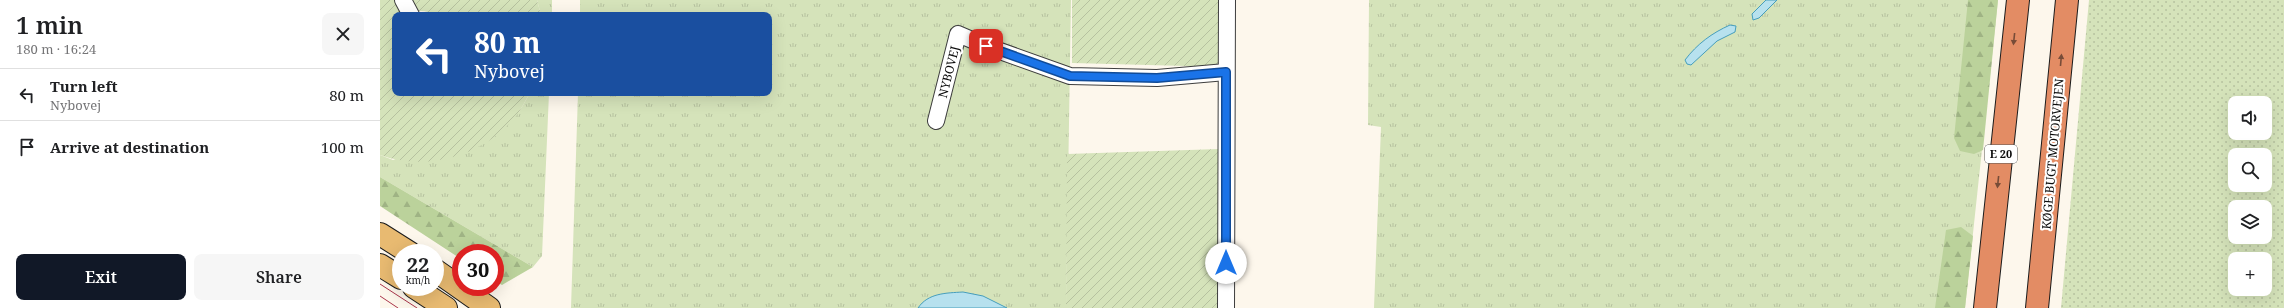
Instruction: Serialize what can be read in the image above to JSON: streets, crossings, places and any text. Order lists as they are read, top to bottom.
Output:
{
  "streets": {
    "highway": ["E 20", "KØGE BUGT MOTORVEJEN"],
    "street": ["NYBOVEJ"]
  },
  "page": {
    "heading": ["1 min", "180 m · 16:24"],
    "turn": ["80 m", "Nybovej"],
    "list": [
      {
        "name": "Turn left",
        "note": "Nybovej",
        "value": "80 m"
      },
      {
        "name": "Arrive at destination",
        "value": "100 m"
      }
    ],
    "map_buttons": "+",
    "speed": "22 km/h",
    "limit": "30",
    "buttons": ["Exit", "Share"]
  }
}
